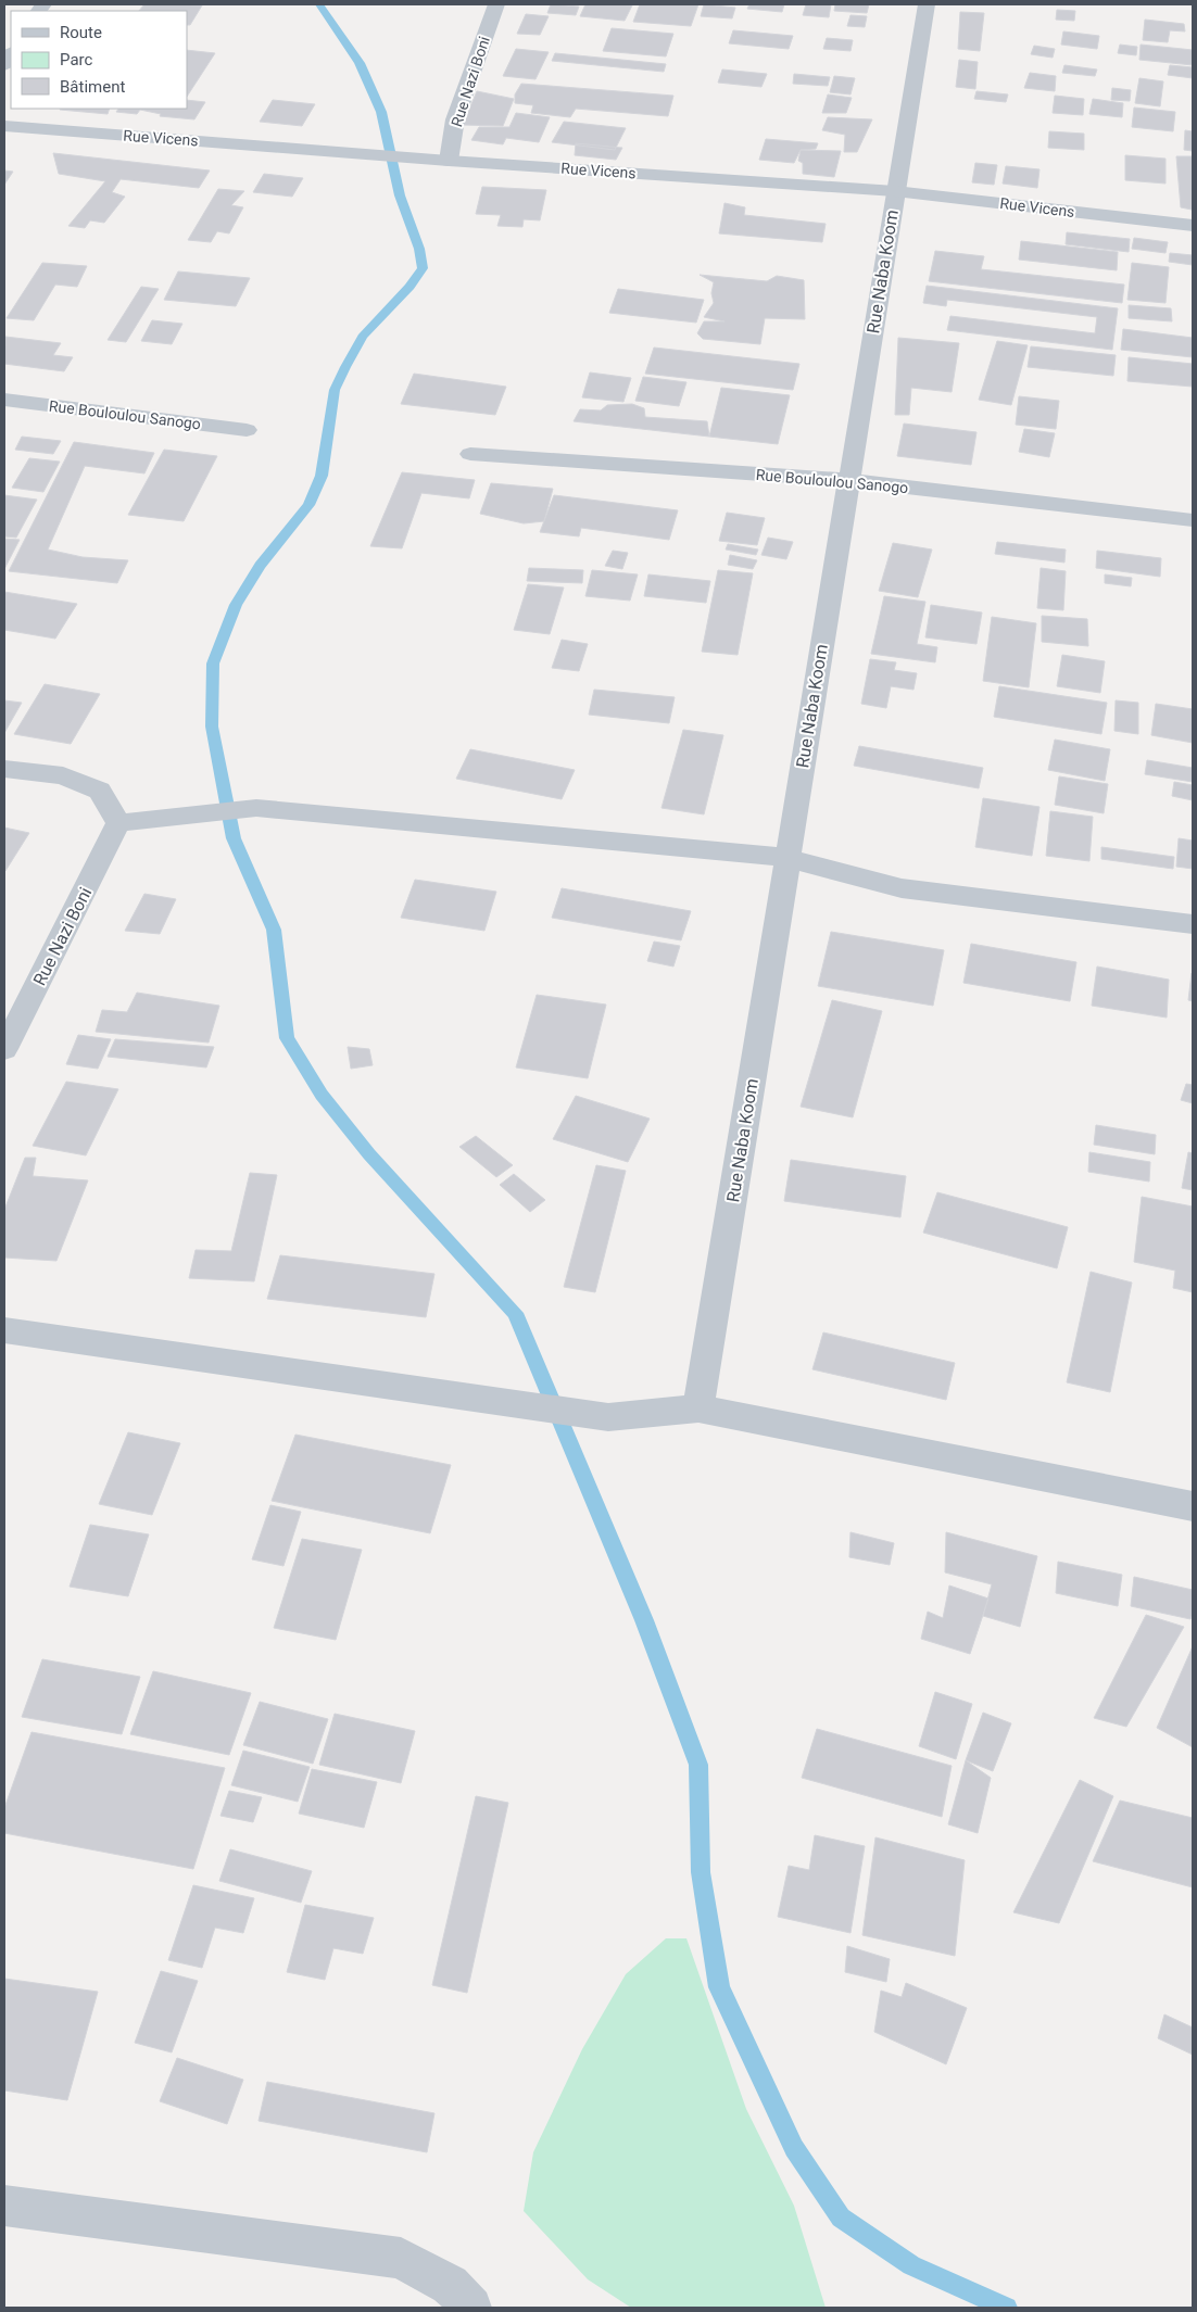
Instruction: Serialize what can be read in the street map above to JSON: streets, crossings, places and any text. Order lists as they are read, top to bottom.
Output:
{
  "streets": {
    "street": [
      "Rue Nazi Boni",
      "Rue Vicens",
      "Rue Naba Koom",
      "Rue Bouloulou Sanogo"
    ]
  },
  "crossings": [
    ["Rue Nazi Boni", "Rue Vicens"],
    ["Rue Vicens", "Rue Naba Koom"],
    ["Rue Naba Koom", "Rue Bouloulou Sanogo"]
  ],
  "legend": ["Route", "Parc", "Bâtiment"]
}
